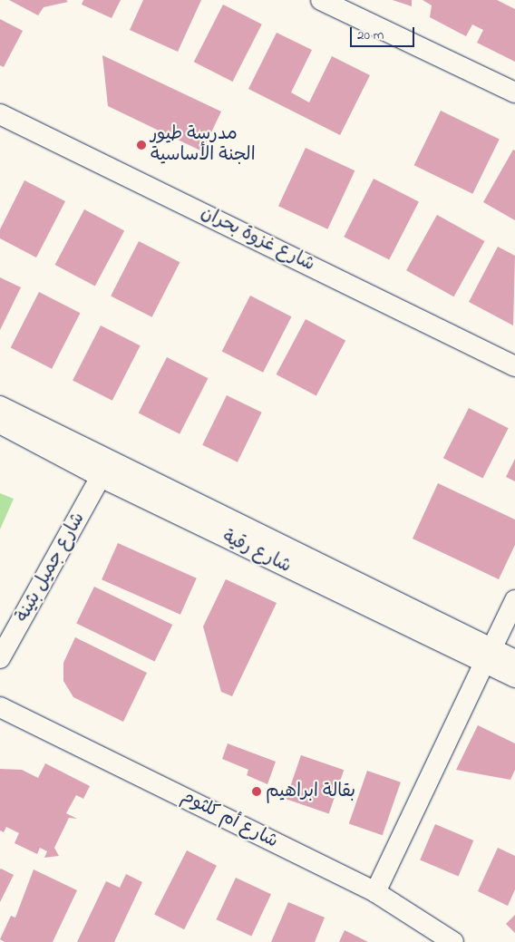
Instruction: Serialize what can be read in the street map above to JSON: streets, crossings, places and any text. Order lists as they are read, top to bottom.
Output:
{
  "streets": {
    "street": [
      "شارع غزوة بحران",
      "شارع رقية",
      "شارع جميل بثينة",
      "شارع أم كلثوم"
    ]
  },
  "crossings": [
    ["شارع رقية", "شارع جميل بثينة"]
  ],
  "places": ["مدرسة طيور الجنة الأساسية", "بقالة ابراهيم"],
  "scale_bar": "20 m"
}
